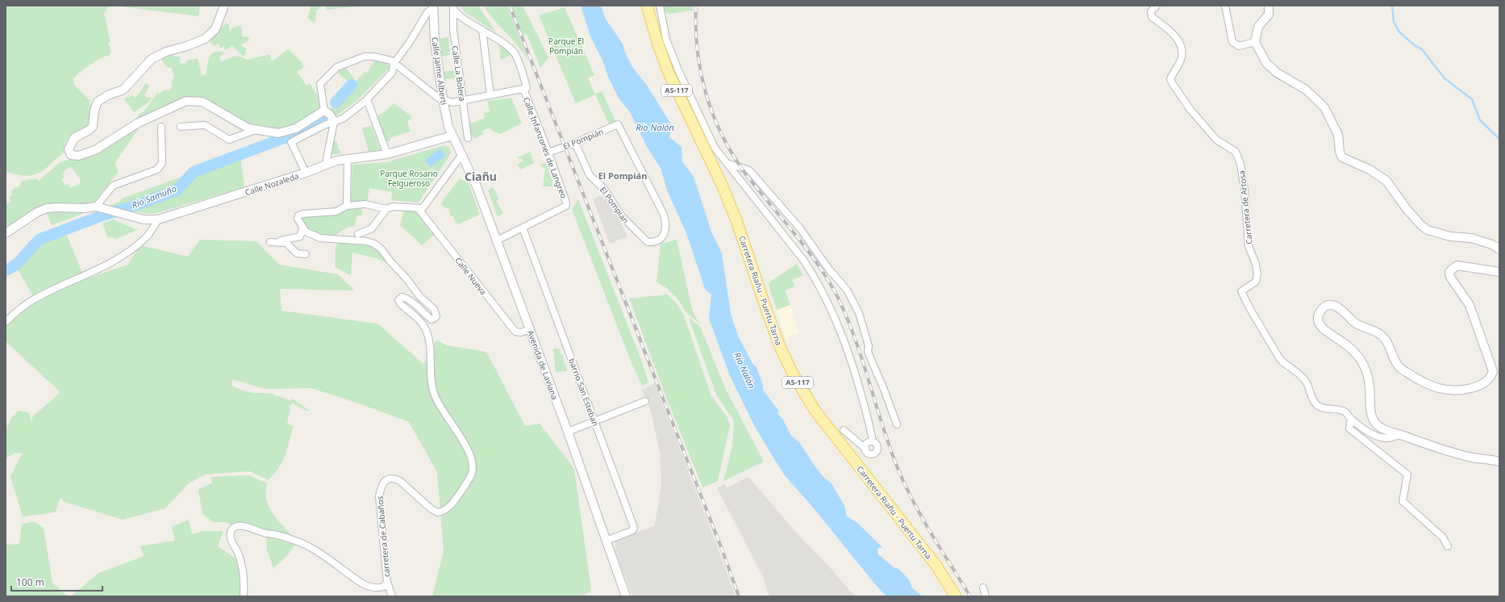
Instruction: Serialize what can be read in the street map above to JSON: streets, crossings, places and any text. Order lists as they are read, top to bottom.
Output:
{
  "streets": {
    "main road": ["AS-117", "Carretera Riañu - Puertu Tarna"],
    "street": [
      "Calle Jaime Alberti",
      "Calle La Bolera",
      "El Pompián",
      "Calle Infanzones de Langreo",
      "Calle Nozaleda",
      "El Pompian",
      "Carretera de Artosa",
      "Calle Nueva",
      "Avenida de Laviana",
      "barrio San Esteban",
      "carretera de Cabaños"
    ]
  },
  "crossings": [
    ["Calle Jaime Alberti", "Calle Nozaleda"],
    ["Calle Jaime Alberti", "Avenida de Laviana"],
    ["Calle La Bolera", "Calle Infanzones de Langreo"],
    ["El Pompián", "Calle Infanzones de Langreo"],
    ["El Pompián", "El Pompian"],
    ["Calle Infanzones de Langreo", "barrio San Esteban"],
    ["Calle Nozaleda", "Avenida de Laviana"],
    ["Calle Nueva", "Avenida de Laviana"],
    ["Avenida de Laviana", "barrio San Esteban"]
  ],
  "districts": ["El Pompián", "Ciañu"],
  "water": ["Río Nalón", "Río Samuño"],
  "parks": ["Parque El Pompián", "Parque Rosario Felgueroso"],
  "scale_bar": "100 m"
}
